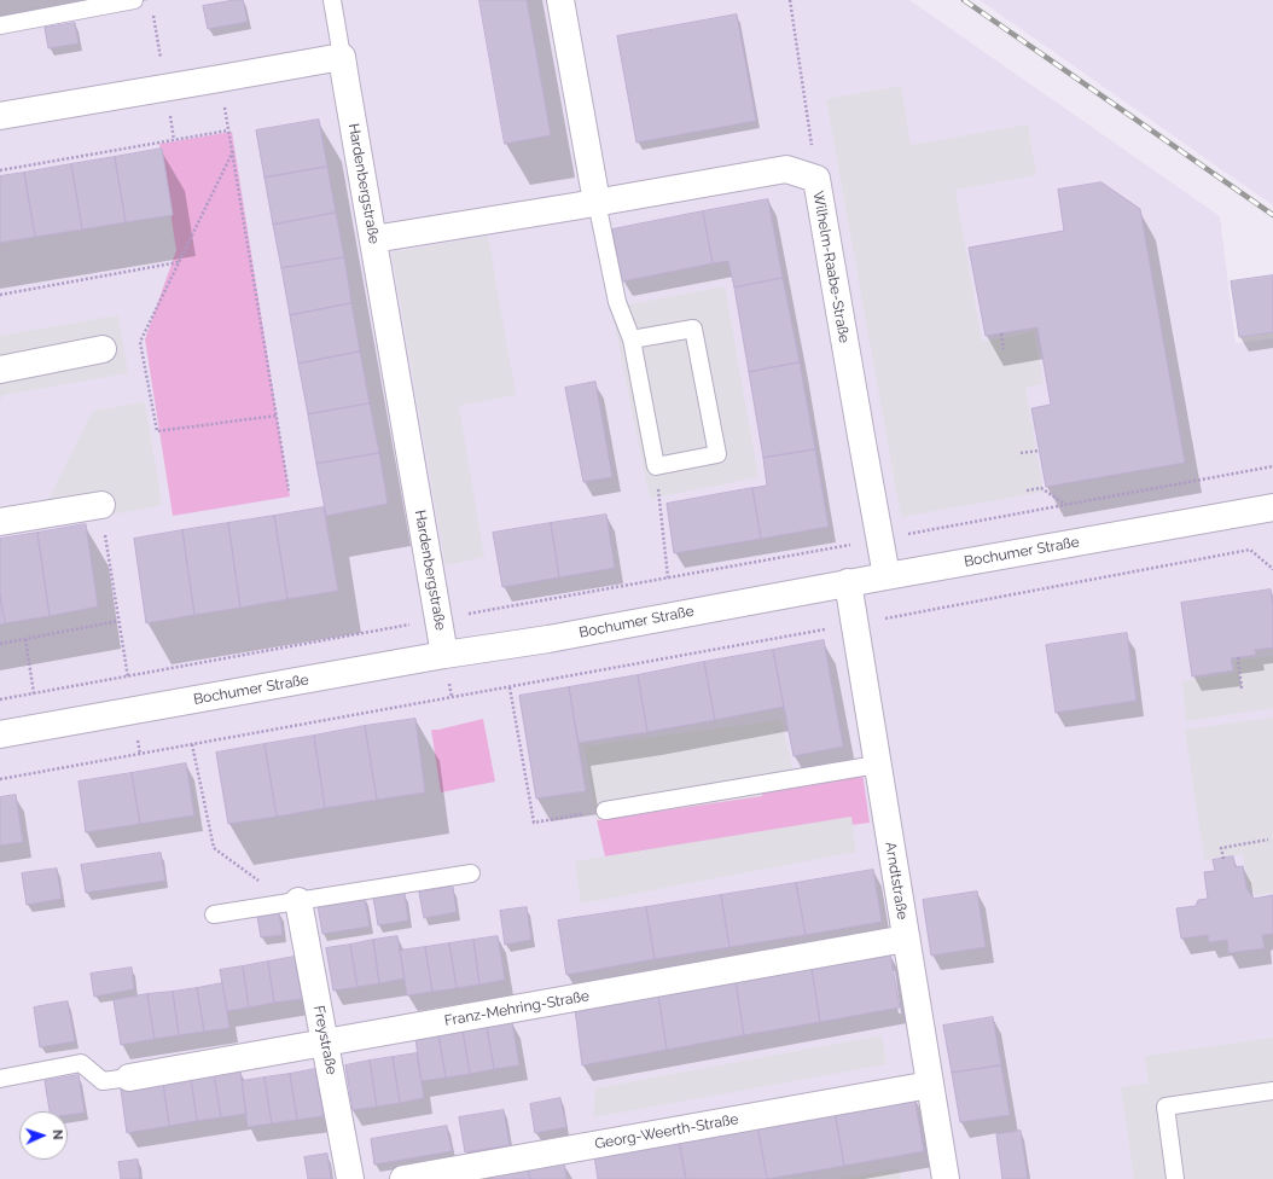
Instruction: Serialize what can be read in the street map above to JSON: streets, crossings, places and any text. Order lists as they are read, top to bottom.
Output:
{
  "streets": {
    "street": [
      "Hardenbergstraße",
      "Wilhelm-Raabe-Straße",
      "Bochumer Straße",
      "Arndtstraße",
      "Franz-Mehring-Straße",
      "Freystraße",
      "Georg-Weerth-Straße"
    ]
  },
  "crossings": [
    ["Hardenbergstraße", "Wilhelm-Raabe-Straße"],
    ["Hardenbergstraße", "Bochumer Straße"],
    ["Wilhelm-Raabe-Straße", "Bochumer Straße"],
    ["Bochumer Straße", "Arndtstraße"],
    ["Arndtstraße", "Franz-Mehring-Straße"],
    ["Arndtstraße", "Georg-Weerth-Straße"],
    ["Franz-Mehring-Straße", "Freystraße"]
  ],
  "north": "right"
}
